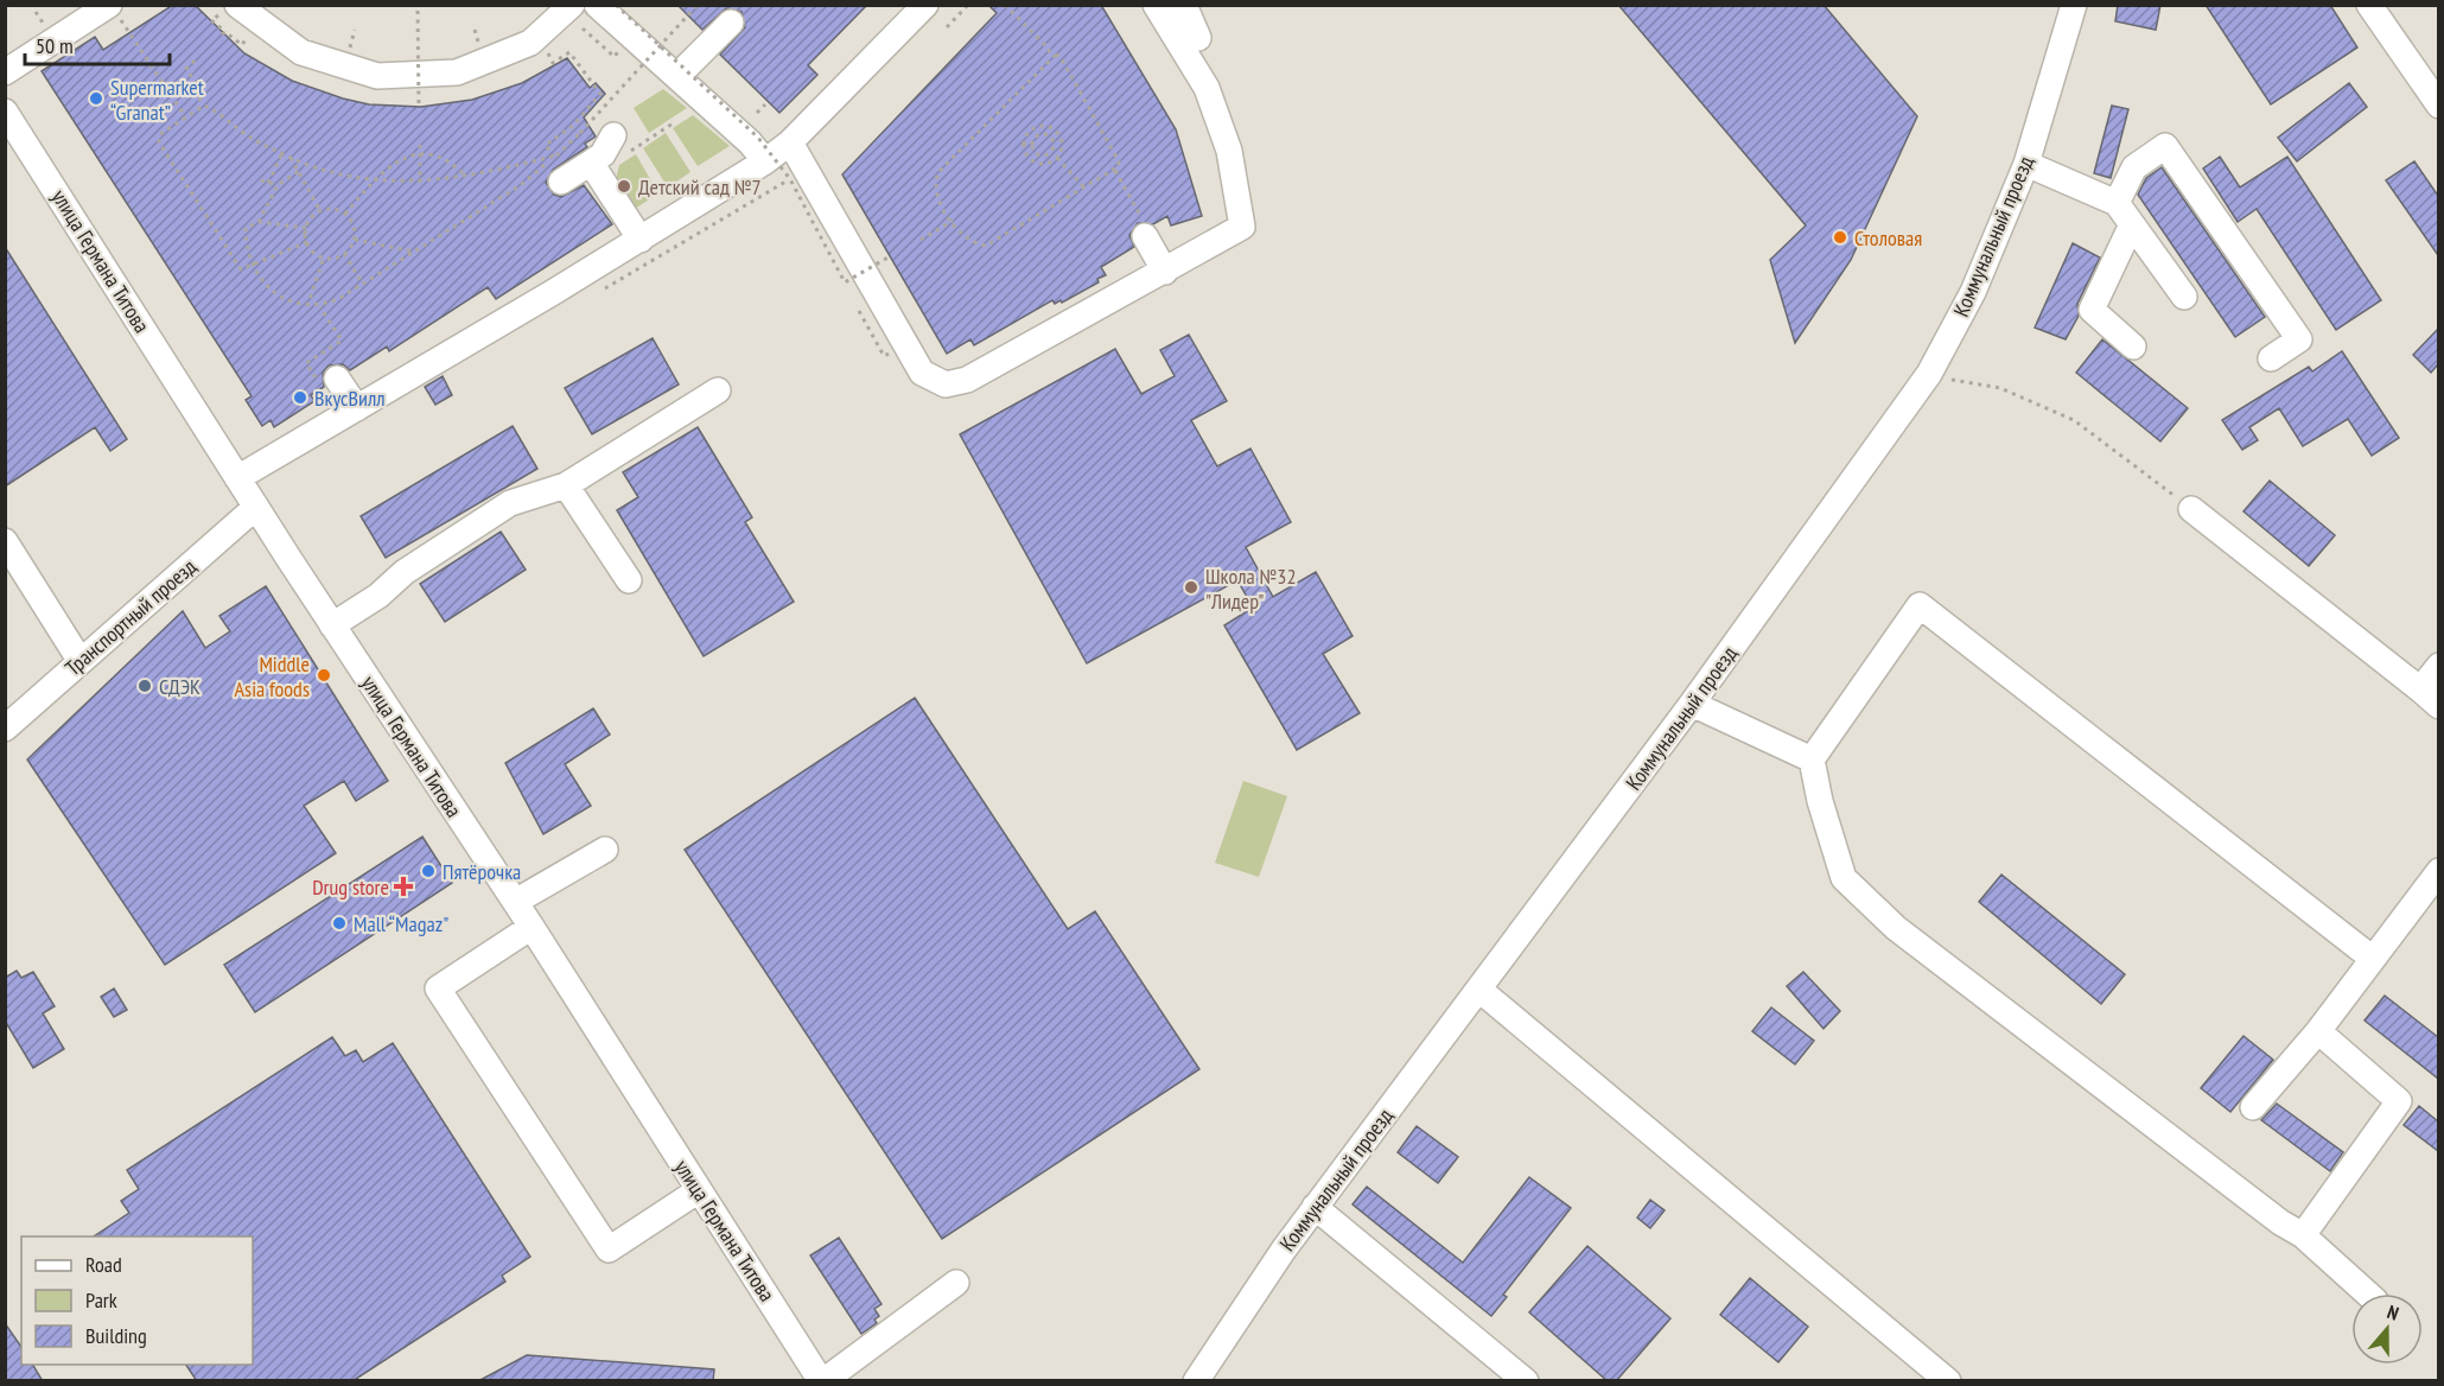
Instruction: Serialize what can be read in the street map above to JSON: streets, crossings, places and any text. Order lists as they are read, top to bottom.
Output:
{
  "streets": {
    "street": ["Коммунальный проезд", "улица Германа Титова", "Транспортный проезд"]
  },
  "crossings": [
    ["улица Германа Титова", "Транспортный проезд"]
  ],
  "places": {
    "other": [
      "Supermarket “Granat”",
      "Детский сад №7",
      "Столовая",
      "ВкусВилл",
      "Школа №32 \"Лидер\"",
      "Middle Asia foods",
      "СДЭК",
      "Пятёрочка",
      "Mall “Magaz\""
    ],
    "health": ["Drug store"]
  },
  "legend": ["Road", "Park", "Building"],
  "scale_bar": "50 m",
  "north": "top"
}
